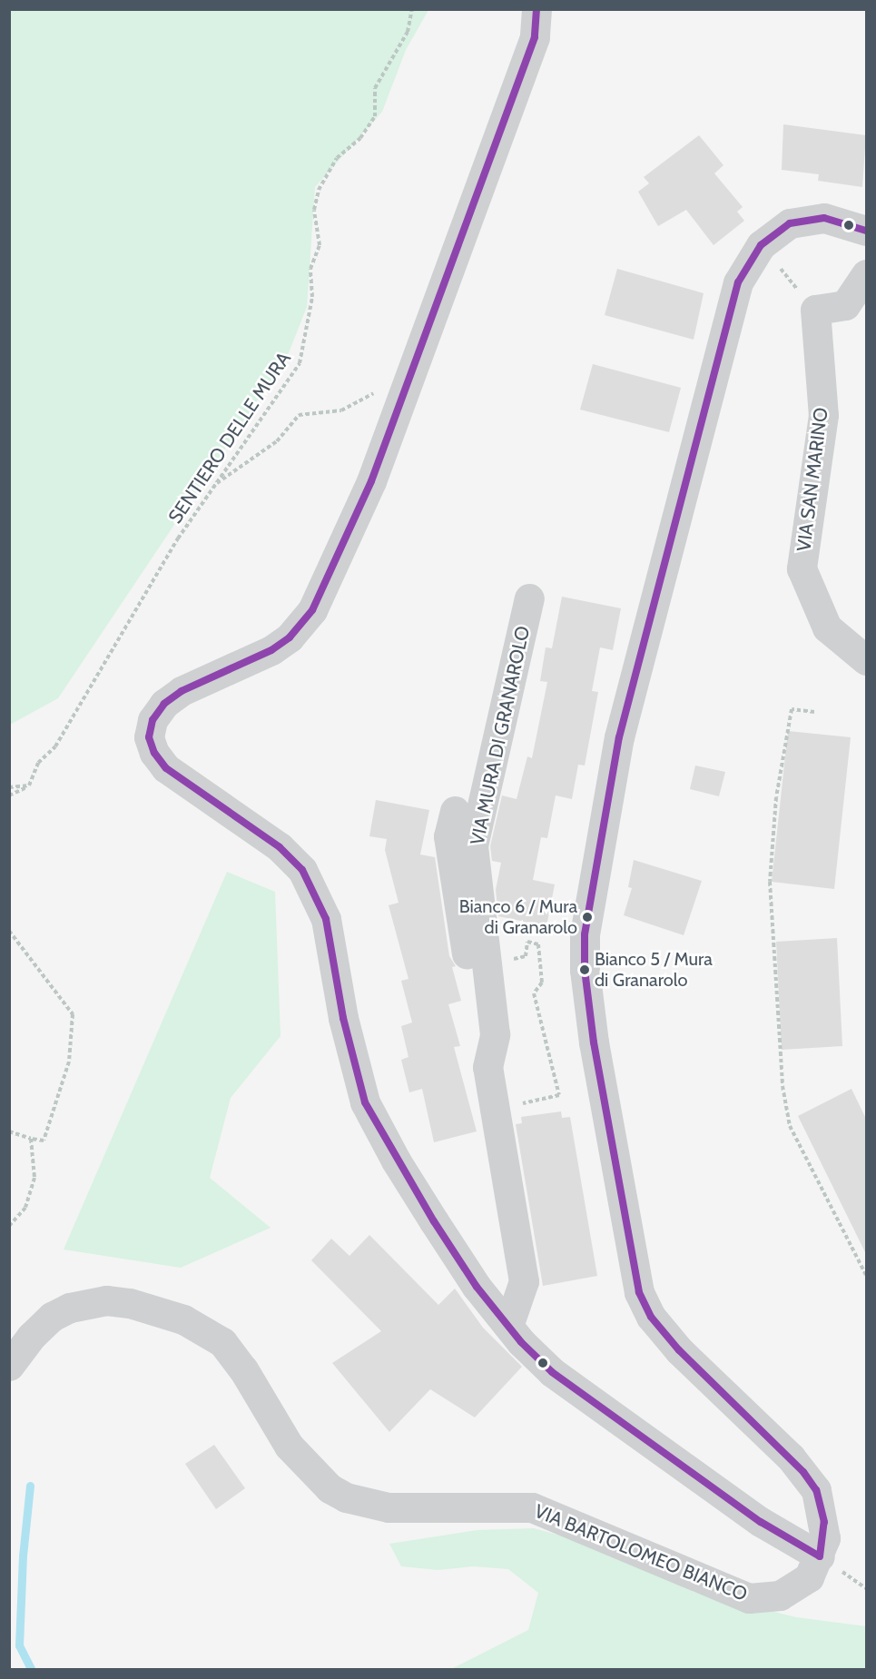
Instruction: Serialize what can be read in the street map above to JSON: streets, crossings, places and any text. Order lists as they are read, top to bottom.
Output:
{
  "streets": {
    "street": ["VIA SAN MARINO", "VIA MURA DI GRANAROLO", "VIA BARTOLOMEO BIANCO"],
    "path": ["SENTIERO DELLE MURA"]
  },
  "places": ["Bianco 6 / Mura di Granarolo", "Bianco 5 / Mura di Granarolo"]
}
